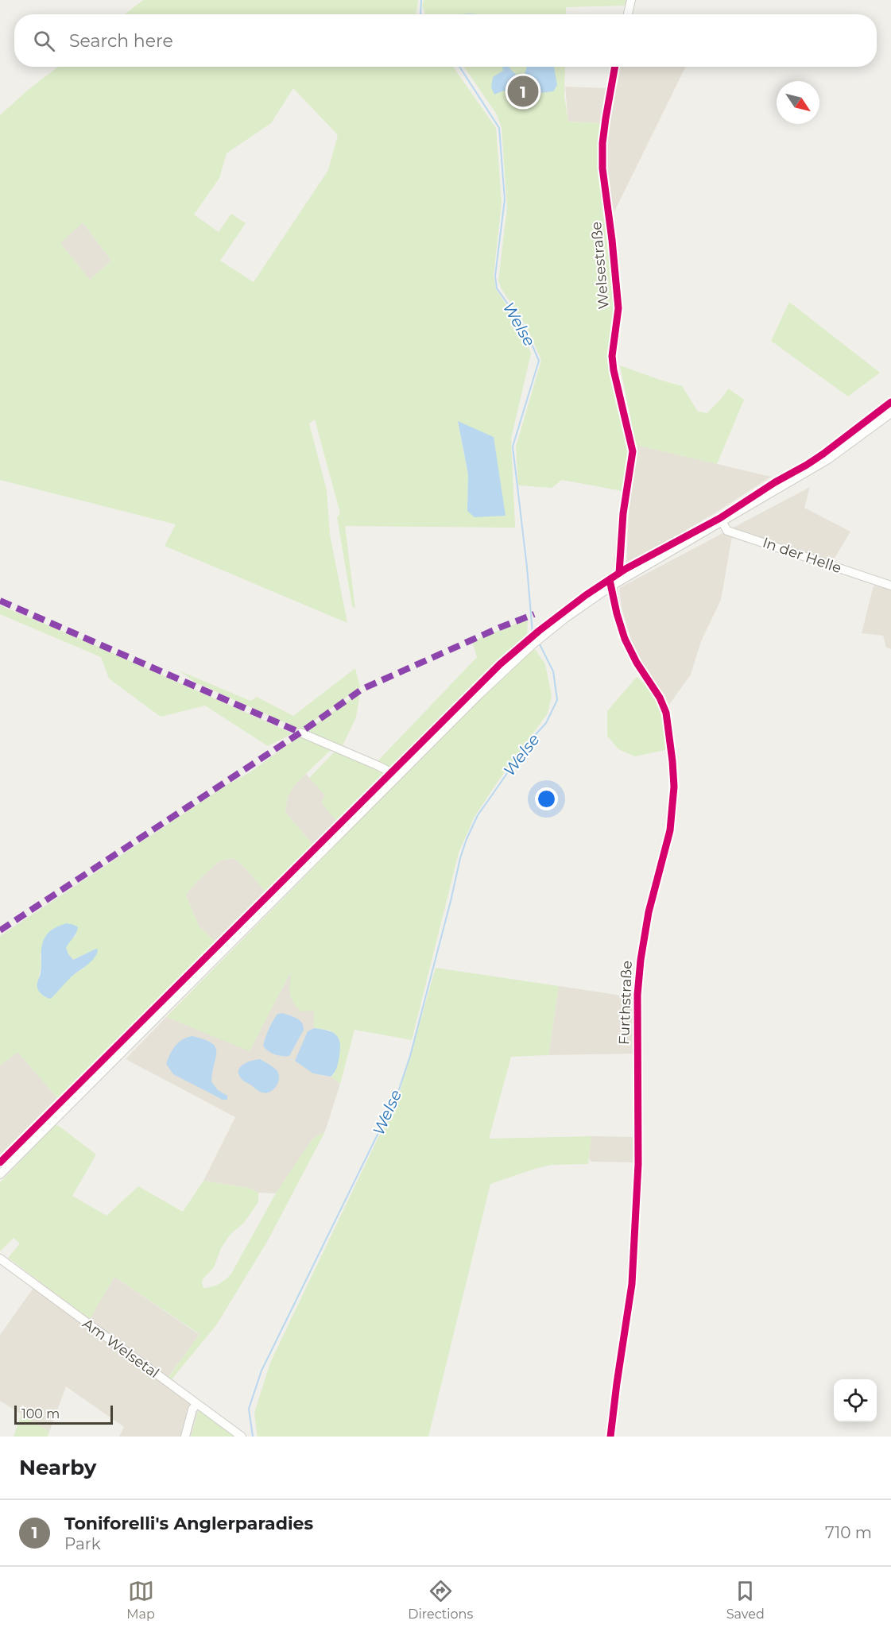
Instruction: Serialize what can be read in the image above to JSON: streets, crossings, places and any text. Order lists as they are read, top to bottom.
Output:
{
  "streets": {
    "street": [
      "Welsestraße",
      "In der Helle",
      "Furthstraße",
      "Am Welsetal"
    ]
  },
  "water": ["Welse"],
  "scale_bar": "100 m",
  "north": "bottom right",
  "page": {
    "search": "Search here",
    "pins": "1",
    "scale": "100 m",
    "heading": "Nearby",
    "list": [
      {
        "mark": "1",
        "name": "Toniforelli's Anglerparadies",
        "note": "Park",
        "value": "710 m"
      }
    ],
    "nav": ["Map", "Directions", "Saved"]
  }
}
